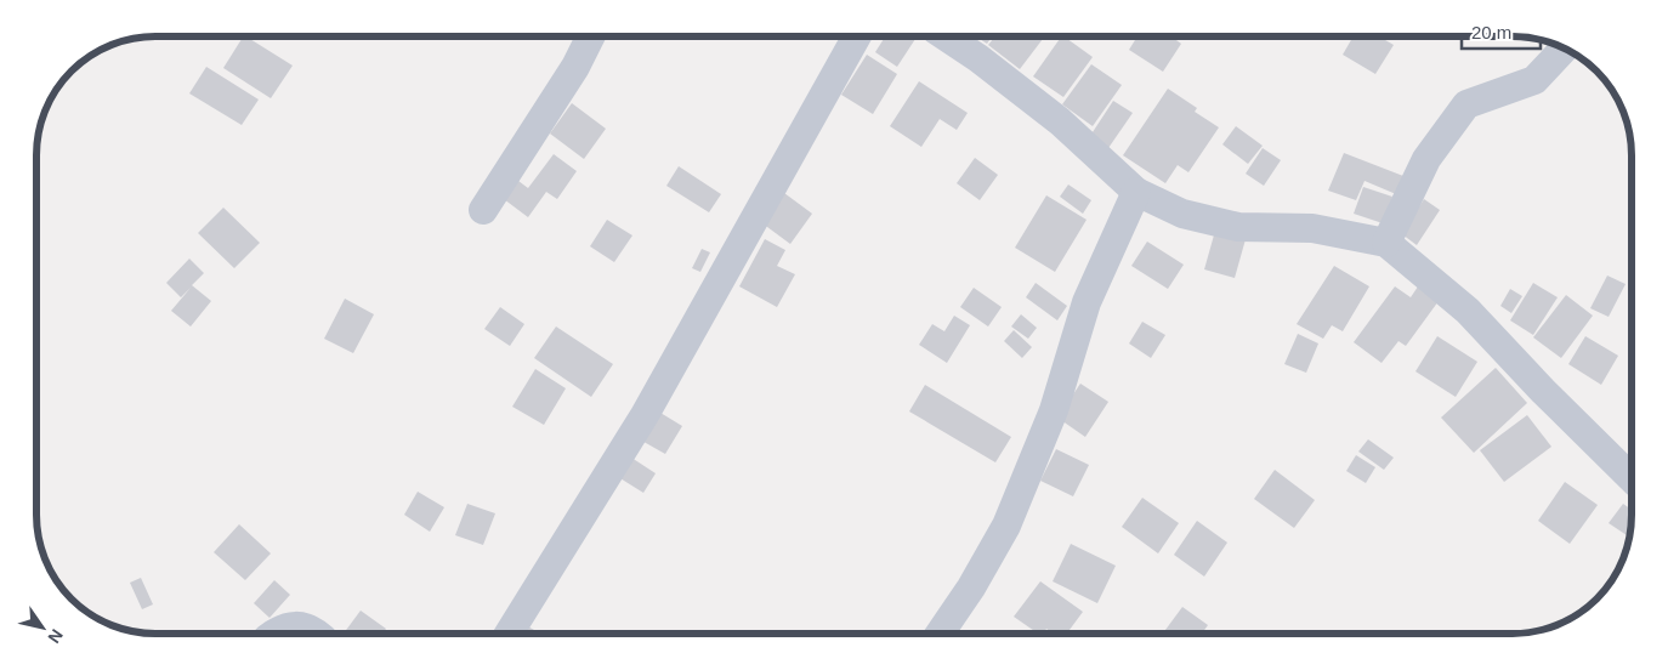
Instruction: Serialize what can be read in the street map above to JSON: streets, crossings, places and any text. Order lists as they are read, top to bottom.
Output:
{
  "scale_bar": "20 m",
  "north": "bottom right"
}
